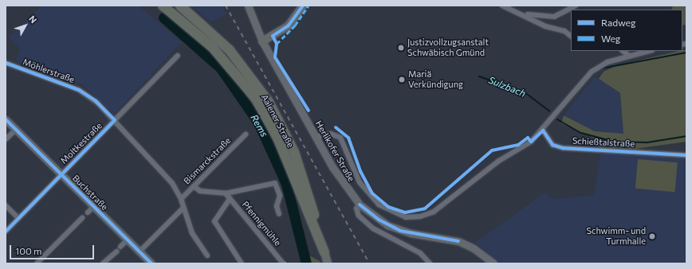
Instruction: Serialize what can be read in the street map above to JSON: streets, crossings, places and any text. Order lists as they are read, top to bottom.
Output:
{
  "streets": {
    "highway": ["Aalener Straße"],
    "main road": ["Herlikofer Straße", "Buchstraße"],
    "street": [
      "Möhlerstraße",
      "Schießtalstraße",
      "Moltkestraße",
      "Bismarckstraße",
      "Pfennigmühle"
    ]
  },
  "crossings": [
    ["Möhlerstraße", "Moltkestraße"],
    ["Möhlerstraße", "Bismarckstraße"],
    ["Moltkestraße", "Buchstraße"],
    ["Bismarckstraße", "Pfennigmühle"]
  ],
  "water": ["Sulzbach", "Rems"],
  "places": ["Justizvollzugsanstalt Schwäbisch Gmünd", "Mariä Verkündigung", "Schwimm- und Turmhalle"],
  "legend": ["Radweg", "Weg"],
  "scale_bar": "100 m",
  "north": "top right"
}
